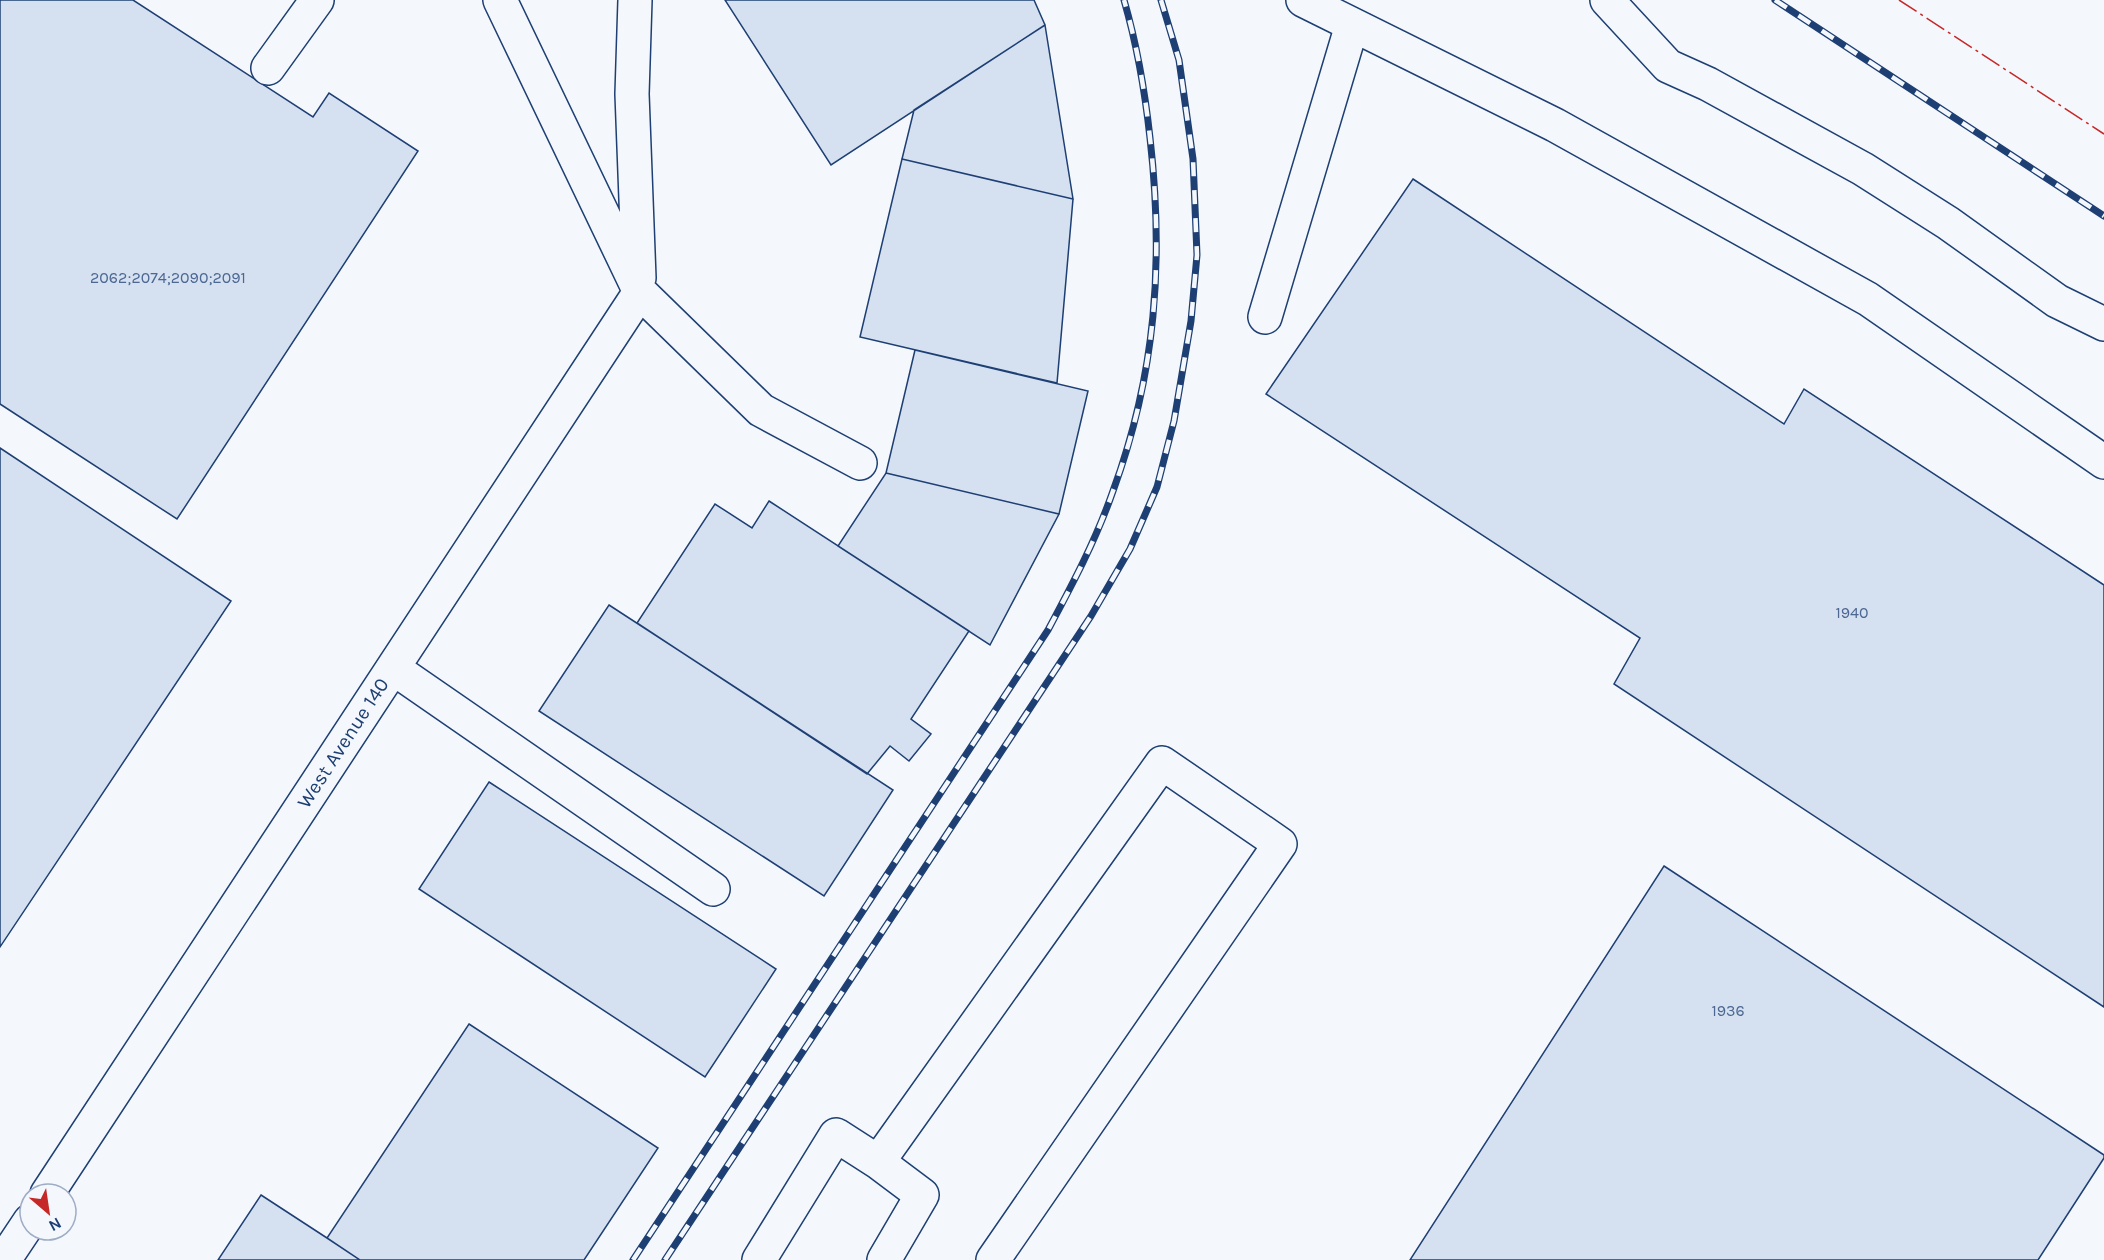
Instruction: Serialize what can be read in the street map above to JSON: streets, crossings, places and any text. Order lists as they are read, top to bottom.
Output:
{
  "streets": {
    "street": ["West Avenue 140"]
  },
  "house_numbers": ["2062;2074;2090;2091", "1940", "1936"],
  "north": "bottom right"
}
